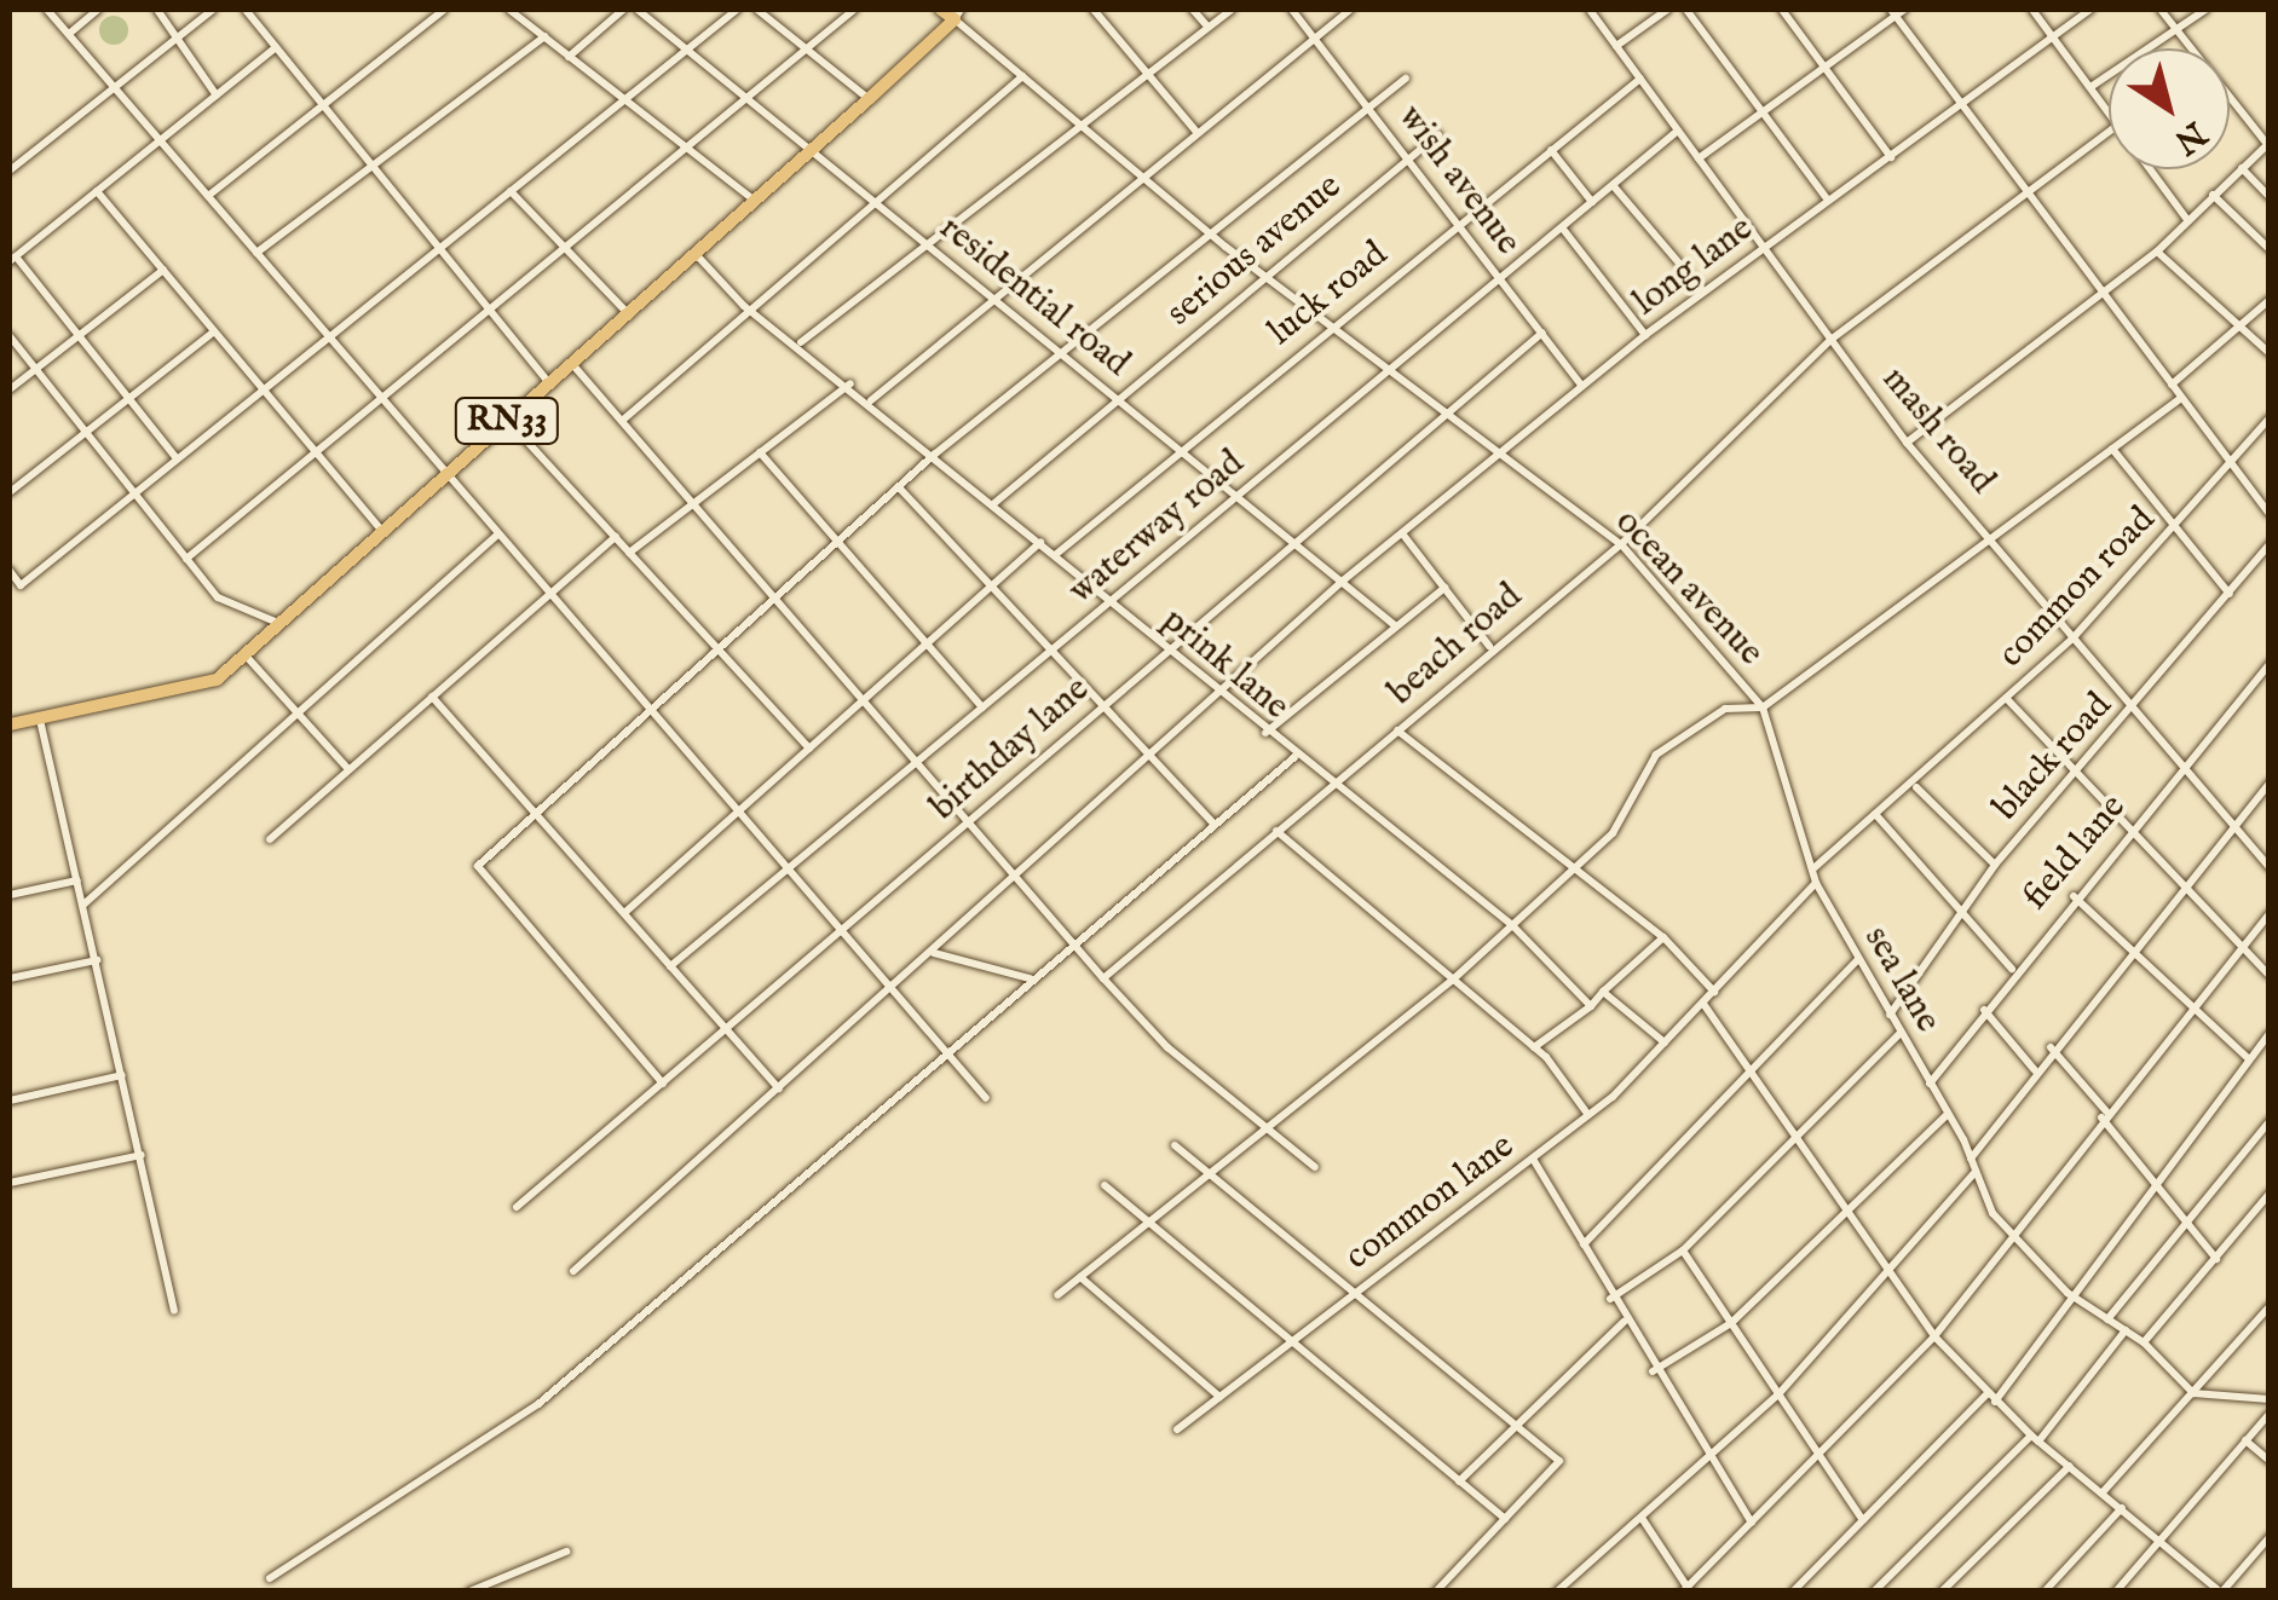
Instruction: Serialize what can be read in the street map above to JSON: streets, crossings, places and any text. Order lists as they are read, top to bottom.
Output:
{
  "streets": {
    "main road": ["RN33"],
    "street": [
      "wish avenue",
      "serious avenue",
      "long lane",
      "luck road",
      "residential road",
      "mash road",
      "waterway road",
      "ocean avenue",
      "common road",
      "beach road",
      "prink lane",
      "birthday lane",
      "black road",
      "field lane",
      "sea lane",
      "common lane"
    ]
  },
  "crossings": [
    ["wish avenue", "serious avenue"],
    ["wish avenue", "long lane"],
    ["wish avenue", "luck road"],
    ["wish avenue", "waterway road"],
    ["wish avenue", "birthday lane"],
    ["serious avenue", "residential road"],
    ["serious avenue", "ocean avenue"],
    ["serious avenue", "prink lane"],
    ["long lane", "residential road"],
    ["long lane", "mash road"],
    ["long lane", "ocean avenue"],
    ["long lane", "prink lane"],
    ["luck road", "residential road"],
    ["luck road", "mash road"],
    ["luck road", "ocean avenue"],
    ["luck road", "prink lane"],
    ["residential road", "RN33"],
    ["residential road", "waterway road"],
    ["residential road", "birthday lane"],
    ["RN33", "ocean avenue"],
    ["RN33", "prink lane"],
    ["mash road", "waterway road"],
    ["mash road", "common road"],
    ["mash road", "beach road"],
    ["mash road", "black road"],
    ["mash road", "field lane"],
    ["waterway road", "ocean avenue"],
    ["waterway road", "prink lane"],
    ["ocean avenue", "beach road"],
    ["ocean avenue", "prink lane"],
    ["ocean avenue", "birthday lane"],
    ["ocean avenue", "sea lane"],
    ["common road", "sea lane"],
    ["beach road", "prink lane"],
    ["prink lane", "birthday lane"],
    ["black road", "sea lane"],
    ["field lane", "sea lane"],
    ["sea lane", "common lane"]
  ],
  "north": "bottom right"
}
